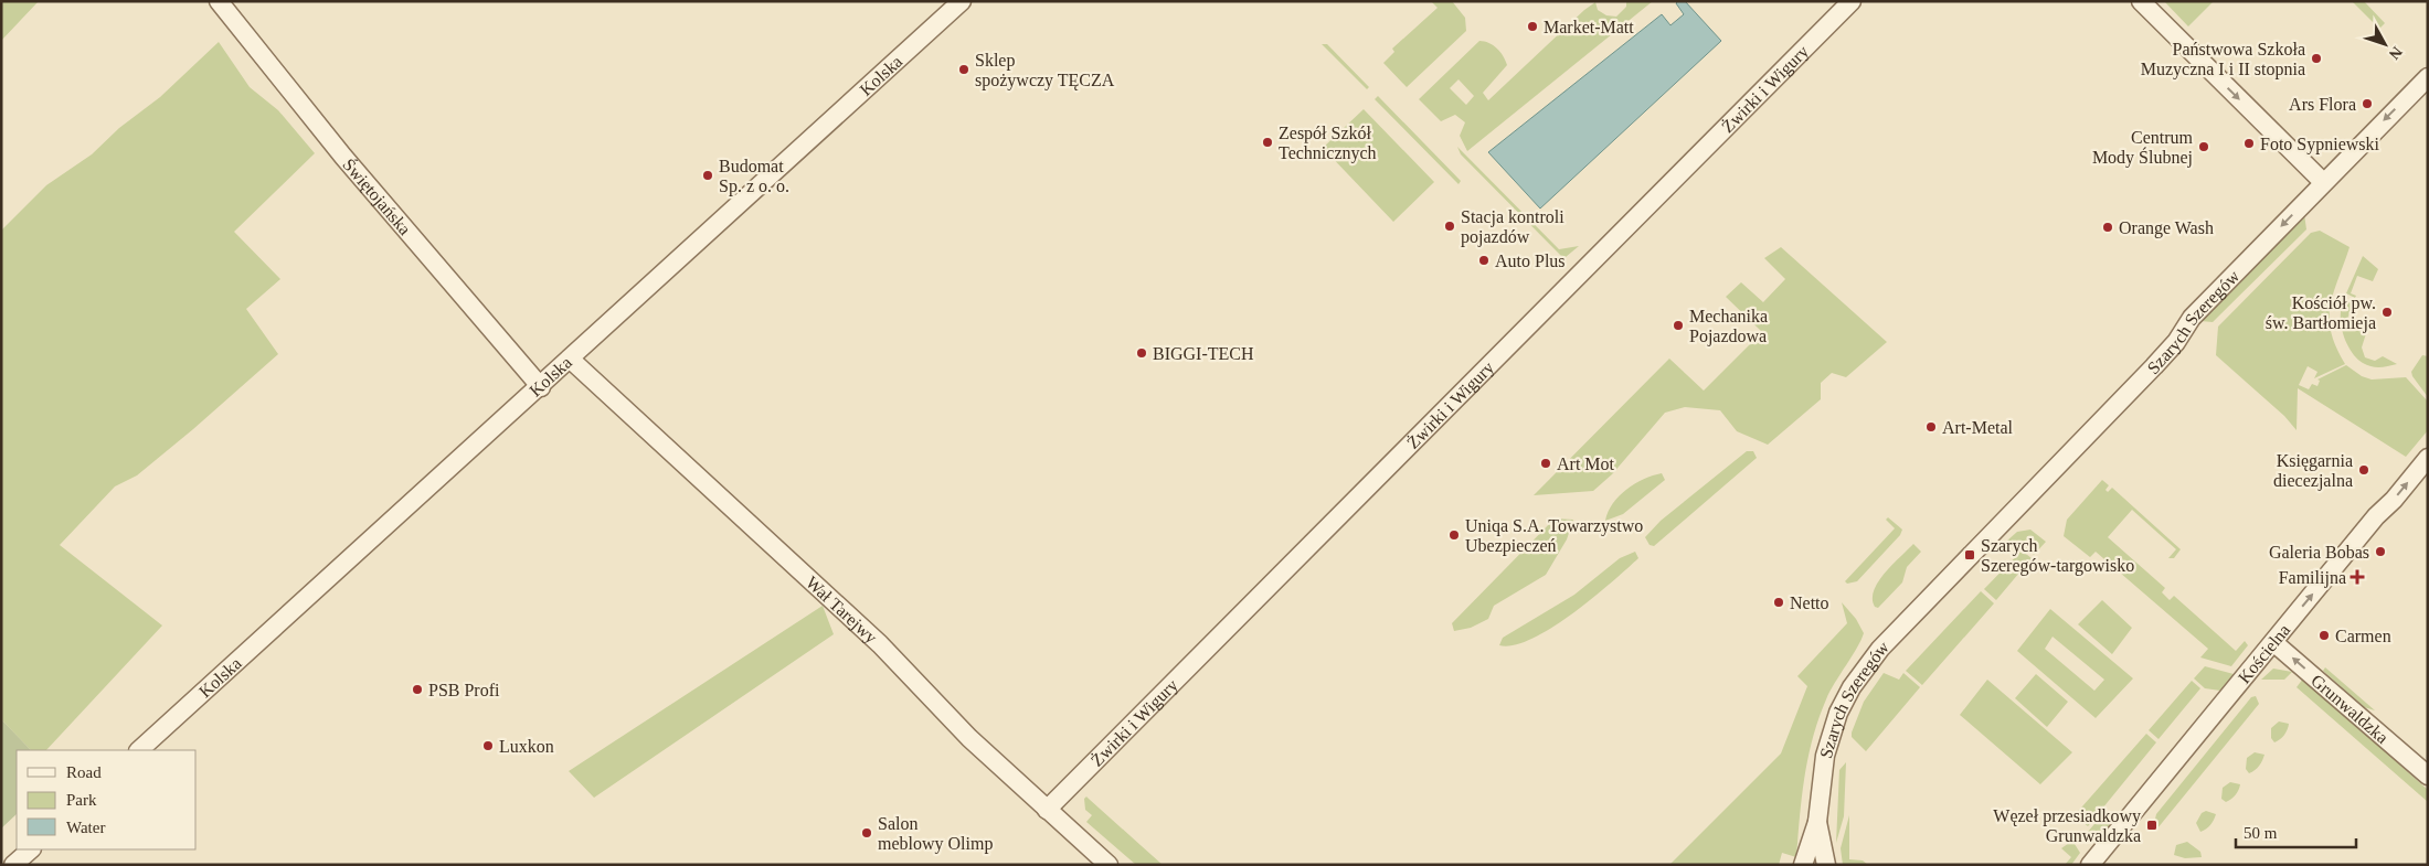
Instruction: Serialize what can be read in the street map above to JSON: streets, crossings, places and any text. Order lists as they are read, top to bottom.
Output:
{
  "streets": {
    "street": [
      "Kolska",
      "Żwirki i Wigury",
      "Świętojańska",
      "Szarych Szeregów",
      "Wał Tarejwy",
      "Kościelna",
      "Grunwaldzka"
    ]
  },
  "crossings": [
    ["Kolska", "Świętojańska"],
    ["Kolska", "Wał Tarejwy"],
    ["Żwirki i Wigury", "Wał Tarejwy"],
    ["Kościelna", "Grunwaldzka"]
  ],
  "one_way": ["Szarych Szeregów", "Kościelna", "Grunwaldzka"],
  "places": {
    "other": [
      "Market-Matt",
      "Państwowa Szkoła Muzyczna I i II stopnia",
      "Sklep spożywczy TĘCZA",
      "Ars Flora",
      "Zespół Szkół Technicznych",
      "Foto Sypniewski",
      "Centrum Mody Ślubnej",
      "Budomat Sp. z o. o.",
      "Stacja kontroli pojazdów",
      "Orange Wash",
      "Auto Plus",
      "Kościół pw. św. Bartłomieja",
      "Mechanika Pojazdowa",
      "BIGGI-TECH",
      "Art-Metal",
      "Art Mot",
      "Księgarnia diecezjalna",
      "Uniqa S.A. Towarzystwo Ubezpieczeń",
      "Galeria Bobas",
      "Netto",
      "Carmen",
      "PSB Profi",
      "Luxkon",
      "Salon meblowy Olimp"
    ],
    "transit": ["Szarych Szeregów-targowisko", "Węzeł przesiadkowy Grunwaldzka"],
    "health": ["Familijna"]
  },
  "legend": ["Road", "Park", "Water"],
  "scale_bar": "50 m",
  "north": "bottom right"
}
